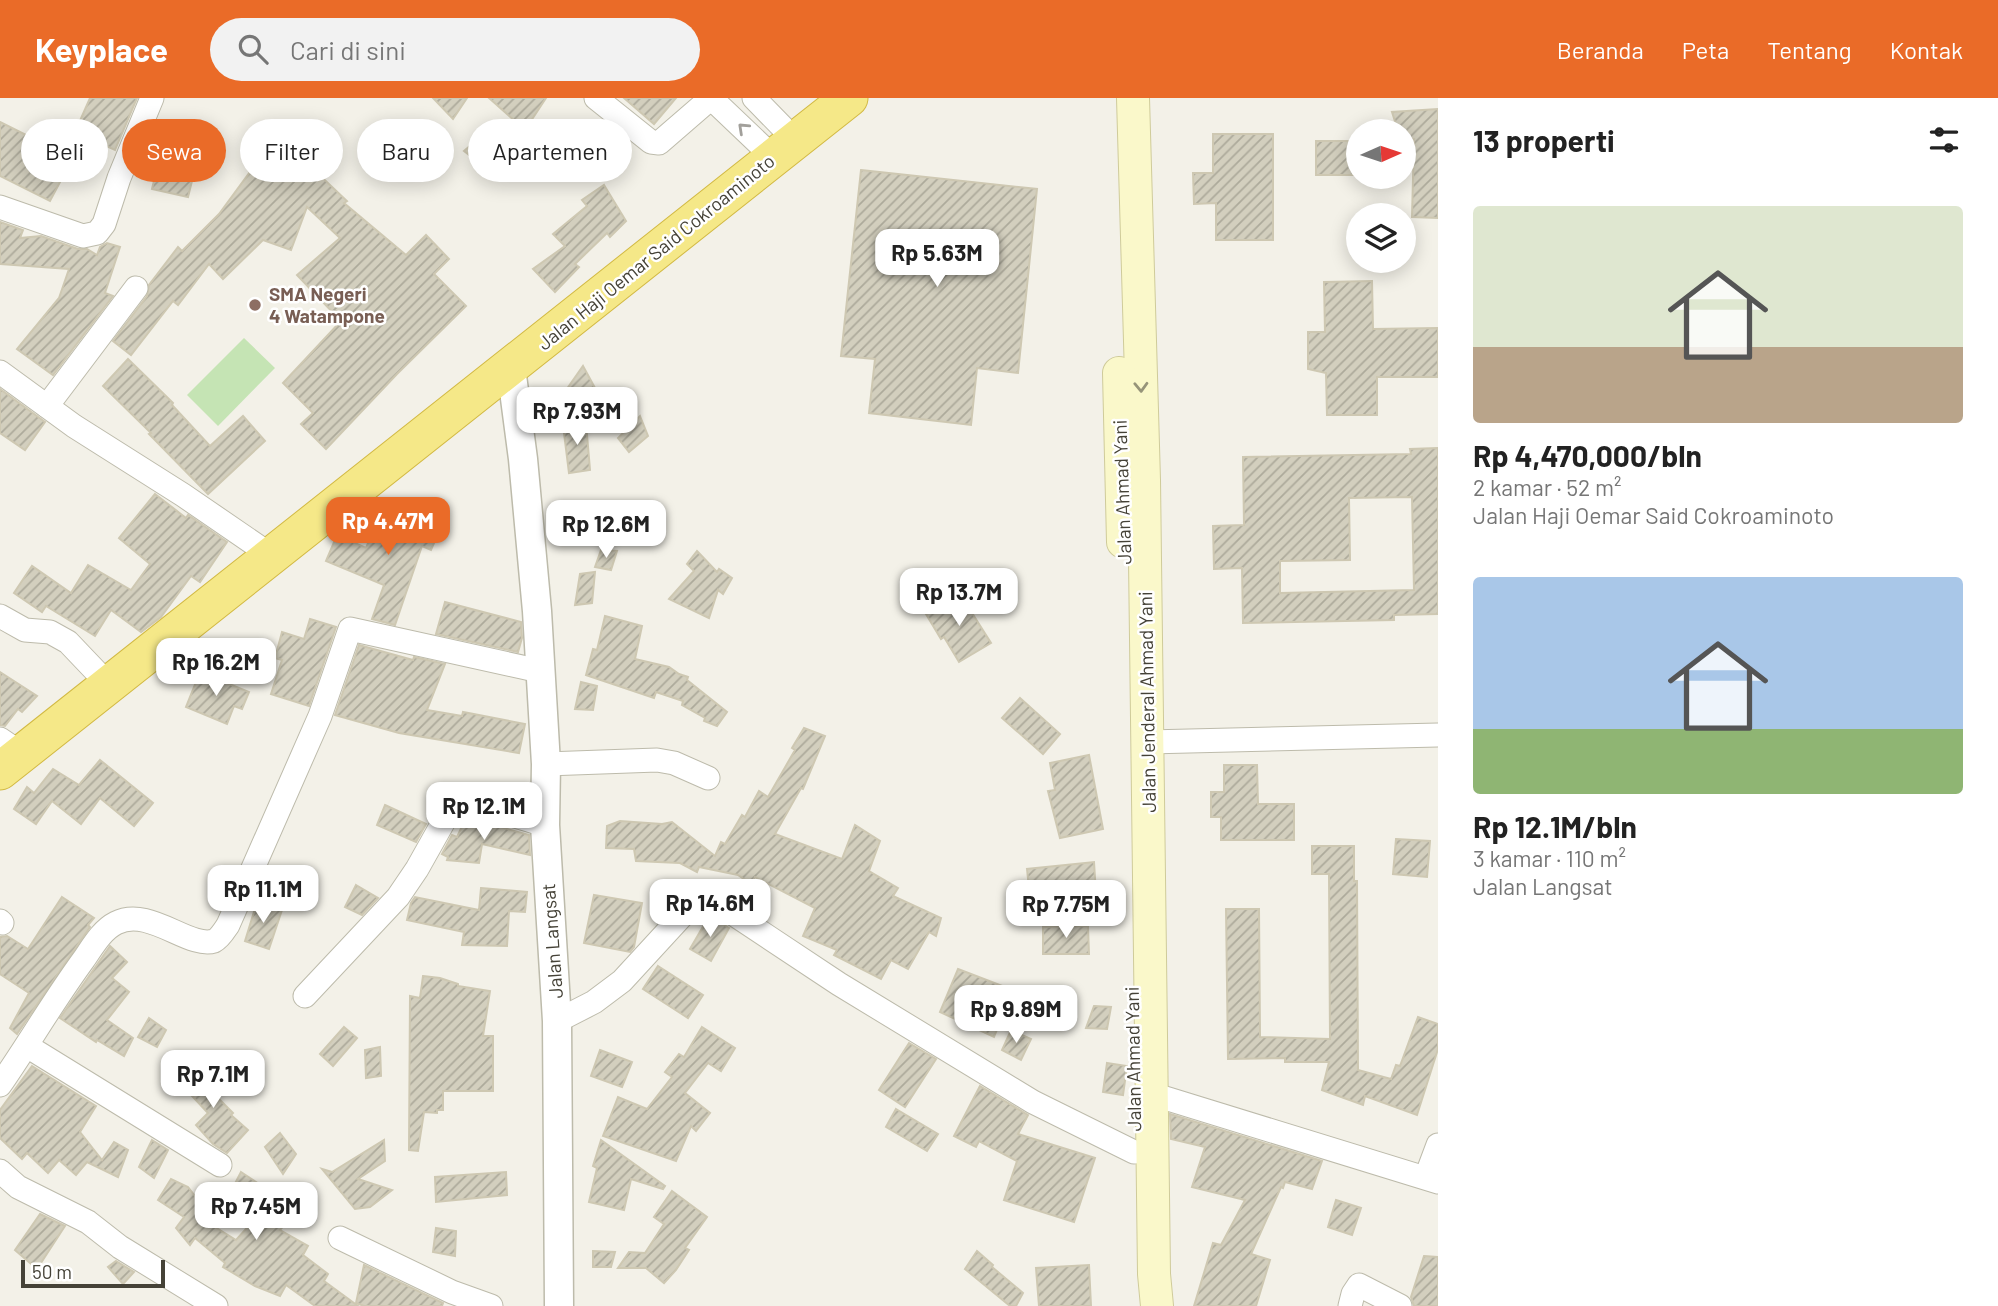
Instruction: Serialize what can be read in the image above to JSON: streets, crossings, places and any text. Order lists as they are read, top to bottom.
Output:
{
  "streets": {
    "highway": ["Jalan Haji Oemar Said Cokroaminoto"],
    "main road": ["Jalan Ahmad Yani", "Jalan Jenderal Ahmad Yani"],
    "street": ["Jalan Langsat"]
  },
  "crossings": [
    ["Jalan Haji Oemar Said Cokroaminoto", "Jalan Langsat"],
    ["Jalan Ahmad Yani", "Jalan Jenderal Ahmad Yani"]
  ],
  "places": ["SMA Negeri 4 Watampone"],
  "scale_bar": "50 m",
  "north": "right",
  "page": {
    "header": "Keyplace",
    "search": "Cari di sini",
    "nav": [
      "Beranda",
      "Peta",
      "Tentang",
      "Kontak"
    ],
    "heading": "13 properti",
    "chip": [
      "Beli",
      "Sewa",
      "Filter",
      "Baru",
      "Apartemen"
    ],
    "list": [
      {
        "name": "Rp 4,470,000/bln",
        "note": "2 kamar · 52 m² · Jalan Haji Oemar Said Cokroaminoto"
      },
      {
        "name": "Rp 12.1M/bln",
        "note": "3 kamar · 110 m² · Jalan Langsat"
      }
    ],
    "price": [
      "Rp 5.63M",
      "Rp 7.93M",
      "Rp 4.47M",
      "Rp 12.6M",
      "Rp 13.7M",
      "Rp 16.2M",
      "Rp 12.1M",
      "Rp 11.1M",
      "Rp 14.6M",
      "Rp 7.75M",
      "Rp 9.89M",
      "Rp 7.1M",
      "Rp 7.45M"
    ],
    "scale": "50 m"
  }
}
